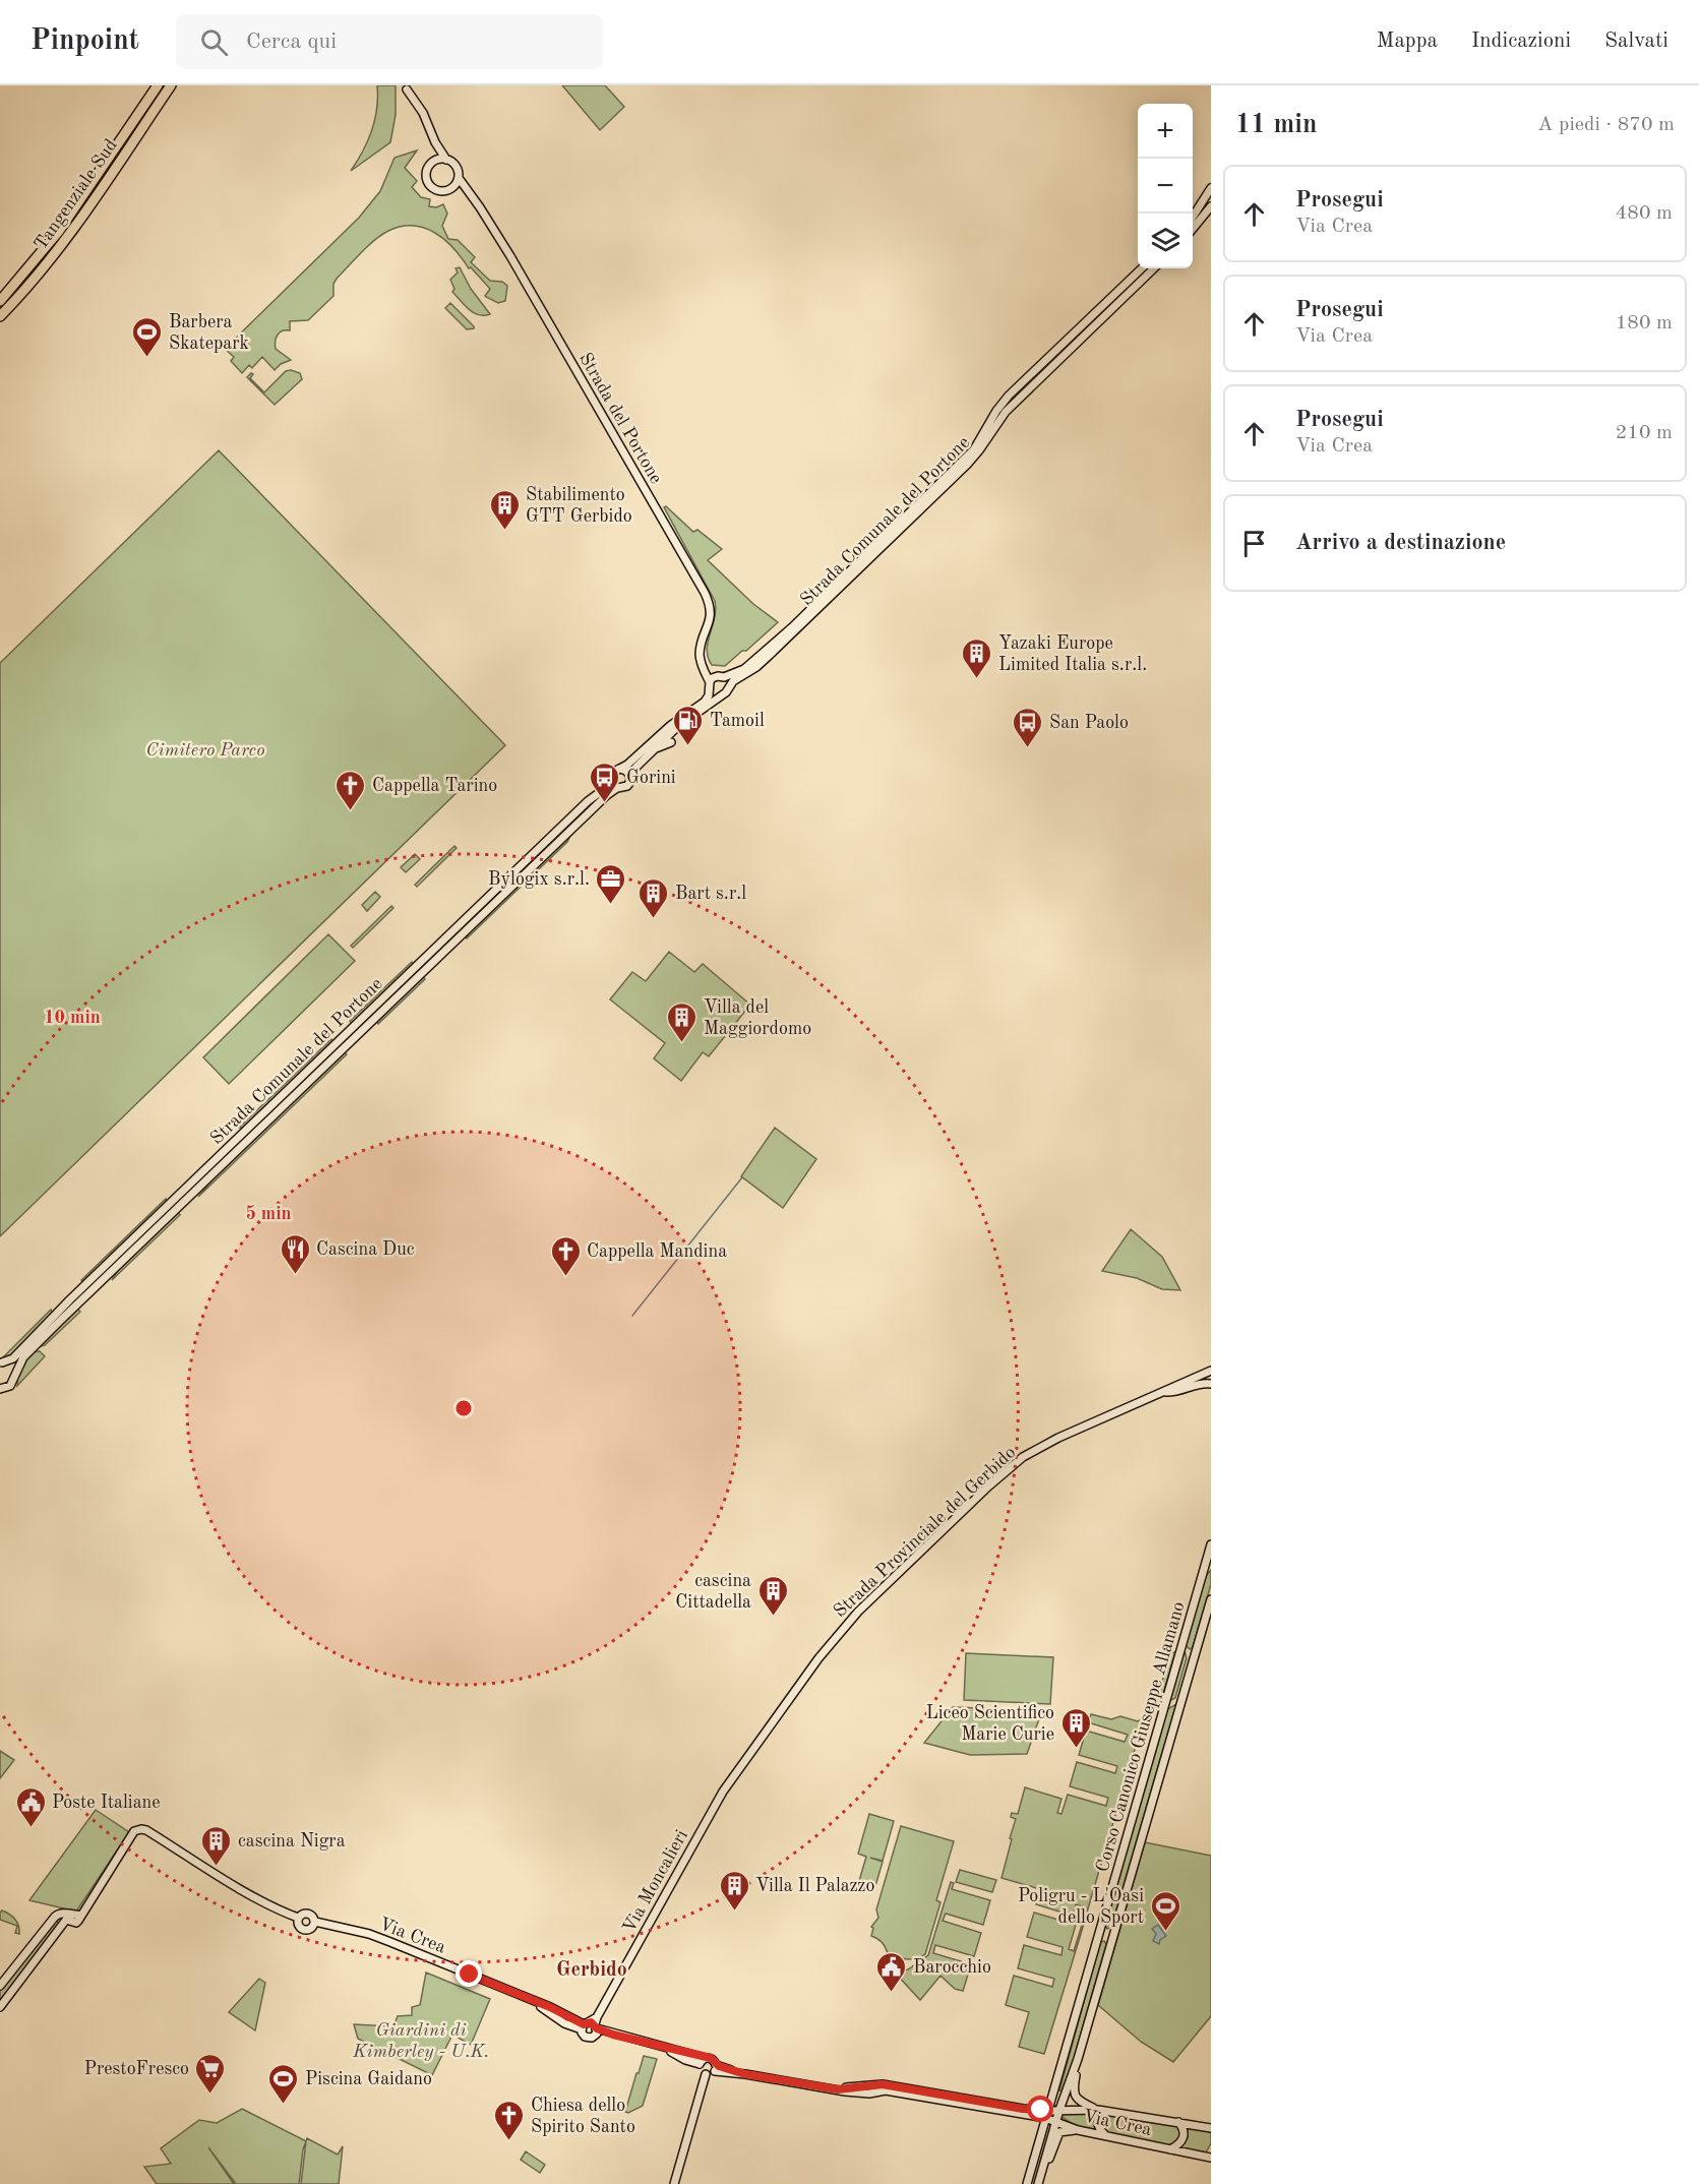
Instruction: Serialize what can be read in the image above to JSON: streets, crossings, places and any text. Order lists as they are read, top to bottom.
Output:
{
  "streets": {
    "highway": ["Tangenziale Sud"],
    "street": [
      "Strada del Portone",
      "Strada Comunale del Portone",
      "Strada Provinciale del Gerbido",
      "Corso Canonico Giuseppe Allamano",
      "Via Moncalieri",
      "Via Crea"
    ]
  },
  "crossings": [
    ["Strada Provinciale del Gerbido", "Via Moncalieri"],
    ["Corso Canonico Giuseppe Allamano", "Via Crea"],
    ["Via Moncalieri", "Via Crea"]
  ],
  "districts": ["Gerbido"],
  "parks": ["Cimitero Parco", "Giardini di Kimberley - U.K."],
  "places": {
    "sports": ["Barbera Skatepark", "Poligru - L'Oasi dello Sport", "Piscina Gaidano"],
    "building": [
      "Stabilimento GTT Gerbido",
      "Yazaki Europe Limited Italia s.r.l.",
      "Bart s.r.l",
      "Villa del Maggiordomo",
      "cascina Cittadella",
      "Liceo Scientifico Marie Curie",
      "cascina Nigra",
      "Villa Il Palazzo"
    ],
    "fuel station": ["Tamoil"],
    "bus stop": ["San Paolo", "Gorini"],
    "church": ["Cappella Tarino", "Cappella Mandina", "Chiesa dello Spirito Santo"],
    "office": ["Bylogix s.r.l."],
    "restaurant": ["Cascina Duc"],
    "public building": ["Poste Italiane", "Barocchio"],
    "supermarket": ["PrestoFresco"]
  },
  "page": {
    "header": "Pinpoint",
    "search": "Cerca qui",
    "nav": ["Mappa", "Indicazioni", "Salvati"],
    "heading": ["11 min", "A piedi · 870 m"],
    "map_buttons": ["+", "−"],
    "list": [
      ["Prosegui", "Via Crea", "480 m"],
      ["Prosegui", "Via Crea", "180 m"],
      ["Prosegui", "Via Crea", "210 m"],
      "Arrivo a destinazione"
    ]
  },
  "rings": ["10 min", "5 min"]
}
